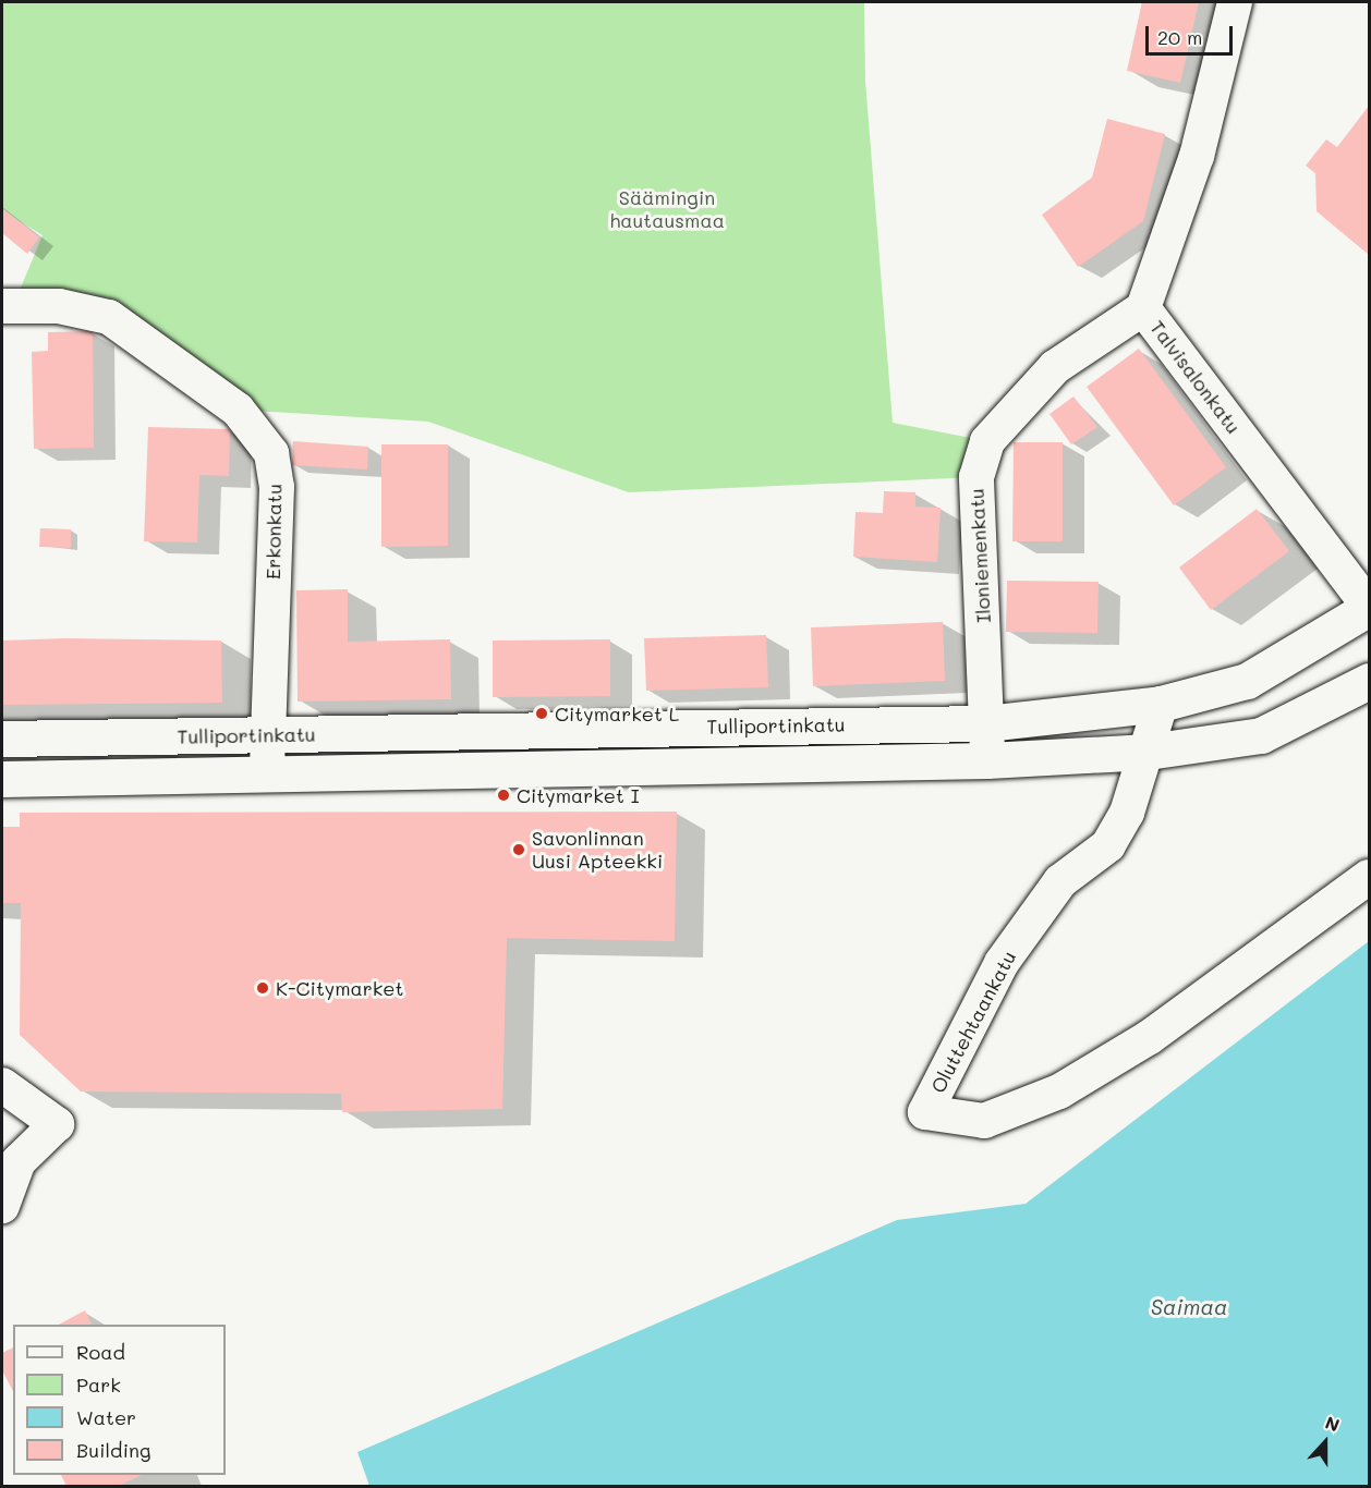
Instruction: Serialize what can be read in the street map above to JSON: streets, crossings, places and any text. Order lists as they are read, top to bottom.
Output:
{
  "streets": {
    "main road": ["Tulliportinkatu"],
    "street": [
      "Talvisalonkatu",
      "Erkonkatu",
      "Iloniemenkatu",
      "Oluttehtaankatu"
    ]
  },
  "crossings": [
    ["Talvisalonkatu", "Iloniemenkatu"],
    ["Talvisalonkatu", "Tulliportinkatu"],
    ["Erkonkatu", "Tulliportinkatu"],
    ["Iloniemenkatu", "Tulliportinkatu"],
    ["Tulliportinkatu", "Oluttehtaankatu"]
  ],
  "water": ["Saimaa"],
  "parks": ["Säämingin hautausmaa"],
  "places": [
    "Citymarket L",
    "Citymarket I",
    "Savonlinnan Uusi Apteekki",
    "K-Citymarket"
  ],
  "legend": [
    "Road",
    "Park",
    "Water",
    "Building"
  ],
  "scale_bar": "20 m",
  "north": "top"
}
